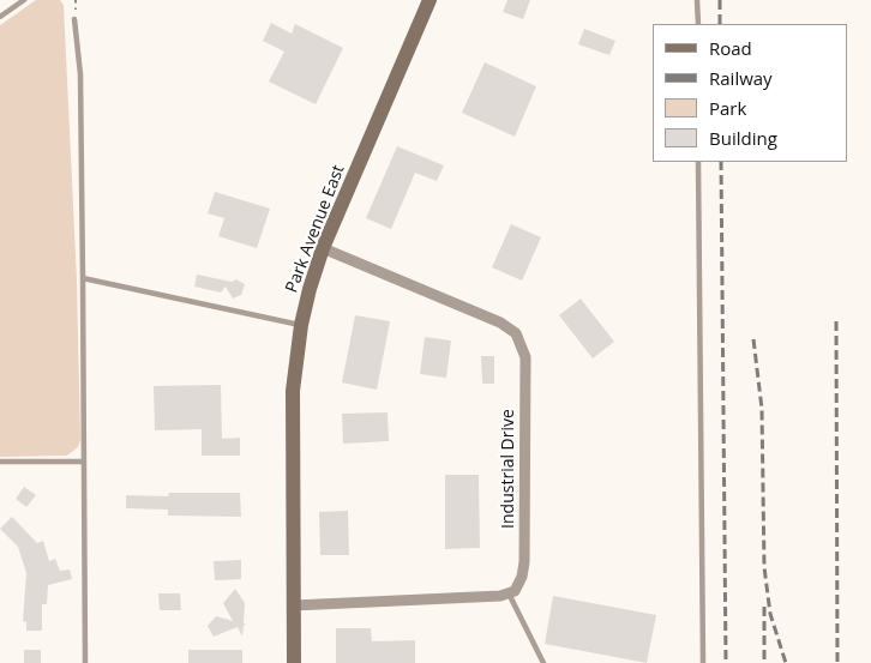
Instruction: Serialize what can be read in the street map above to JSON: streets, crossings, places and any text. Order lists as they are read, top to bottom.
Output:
{
  "streets": {
    "street": ["Park Avenue East", "Industrial Drive"]
  },
  "crossings": [
    ["Park Avenue East", "Industrial Drive"]
  ],
  "legend": [
    "Road",
    "Railway",
    "Park",
    "Building"
  ]
}
